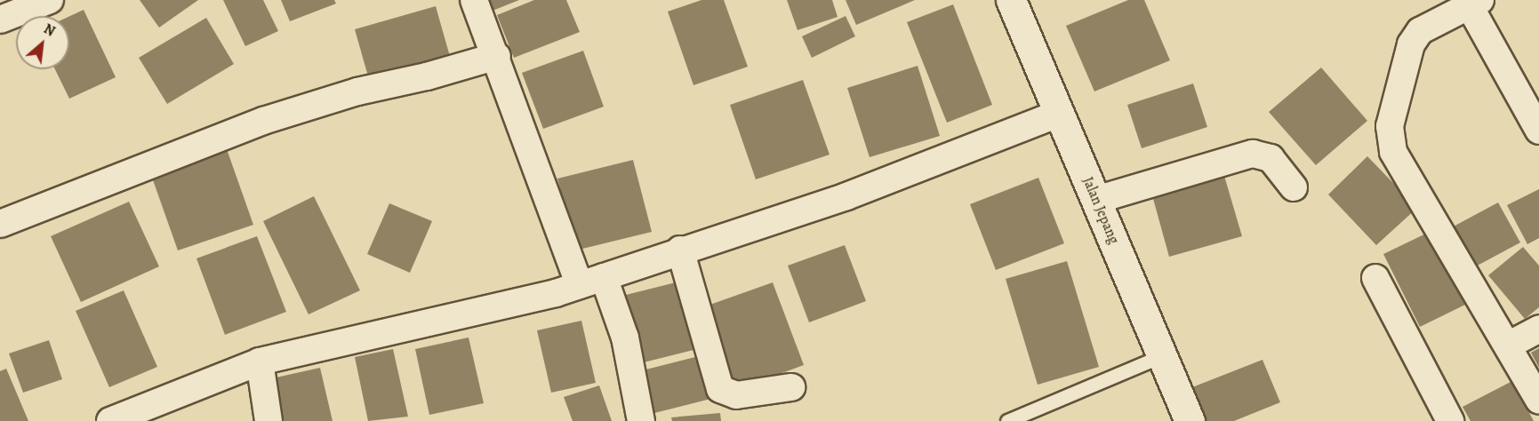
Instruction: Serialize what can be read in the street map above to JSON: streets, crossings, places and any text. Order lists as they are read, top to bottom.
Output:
{
  "streets": {
    "street": ["Jalan Jepang"]
  },
  "north": "top right"
}
